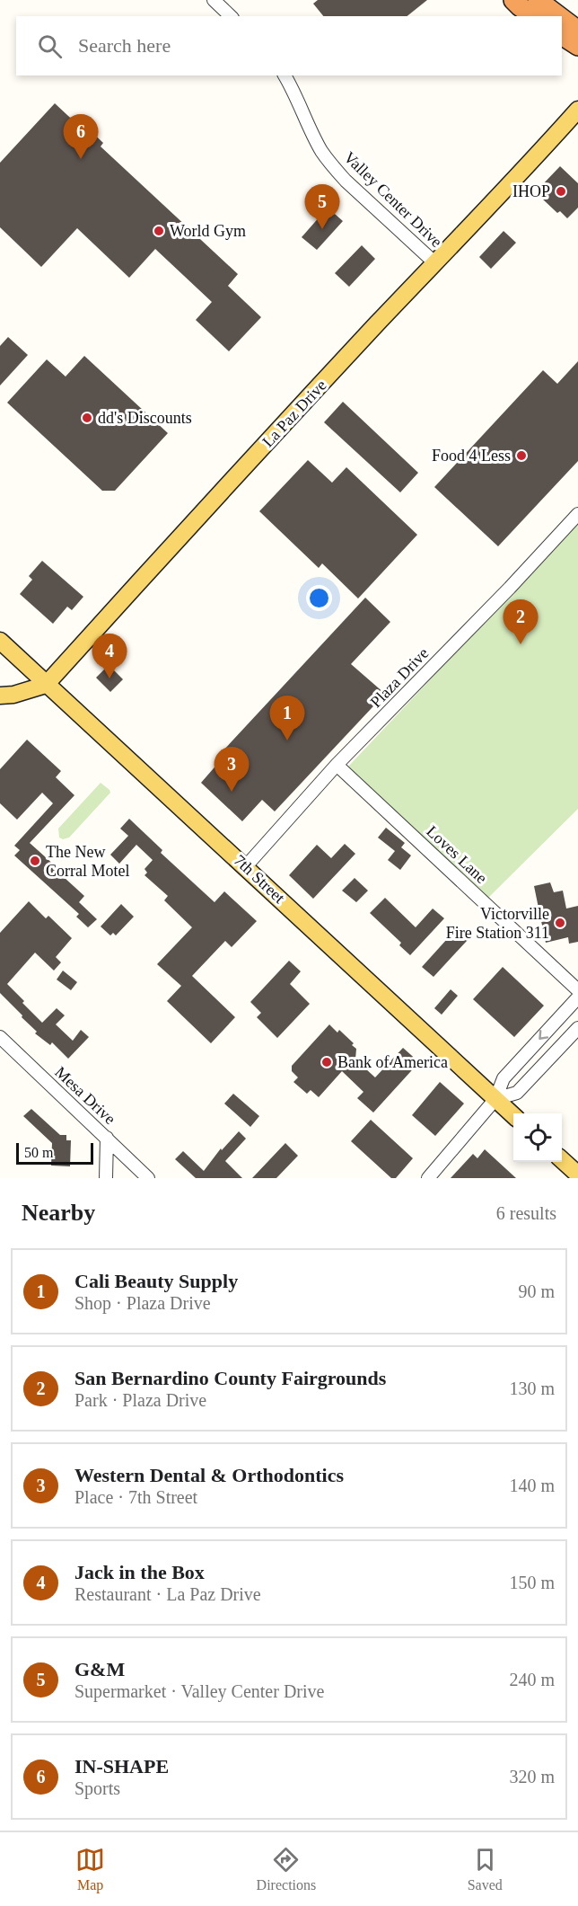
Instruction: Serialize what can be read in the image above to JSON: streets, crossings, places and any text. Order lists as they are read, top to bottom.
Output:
{
  "streets": {
    "main road": ["La Paz Drive", "7th Street"],
    "street": [
      "Valley Center Drive",
      "Plaza Drive",
      "Loves Lane",
      "Mesa Drive"
    ]
  },
  "crossings": [
    ["Valley Center Drive", "La Paz Drive"],
    ["La Paz Drive", "7th Street"],
    ["Plaza Drive", "Loves Lane"],
    ["Plaza Drive", "7th Street"]
  ],
  "places": [
    "IHOP",
    "World Gym",
    "dd's Discounts",
    "Food 4 Less",
    "The New Corral Motel",
    "Victorville Fire Station 311",
    "Bank of America"
  ],
  "scale_bar": "50 m",
  "page": {
    "search": "Search here",
    "pins": [
      "6",
      "5",
      "2",
      "4",
      "1",
      "3"
    ],
    "scale": "50 m",
    "heading": ["Nearby", "6 results"],
    "list": [
      {
        "mark": "1",
        "name": "Cali Beauty Supply",
        "note": "Shop · Plaza Drive",
        "value": "90 m"
      },
      {
        "mark": "2",
        "name": "San Bernardino County Fairgrounds",
        "note": "Park · Plaza Drive",
        "value": "130 m"
      },
      {
        "mark": "3",
        "name": "Western Dental & Orthodontics",
        "note": "Place · 7th Street",
        "value": "140 m"
      },
      {
        "mark": "4",
        "name": "Jack in the Box",
        "note": "Restaurant · La Paz Drive",
        "value": "150 m"
      },
      {
        "mark": "5",
        "name": "G&M",
        "note": "Supermarket · Valley Center Drive",
        "value": "240 m"
      },
      {
        "mark": "6",
        "name": "IN-SHAPE",
        "note": "Sports",
        "value": "320 m"
      }
    ],
    "nav": ["Map", "Directions", "Saved"]
  }
}
